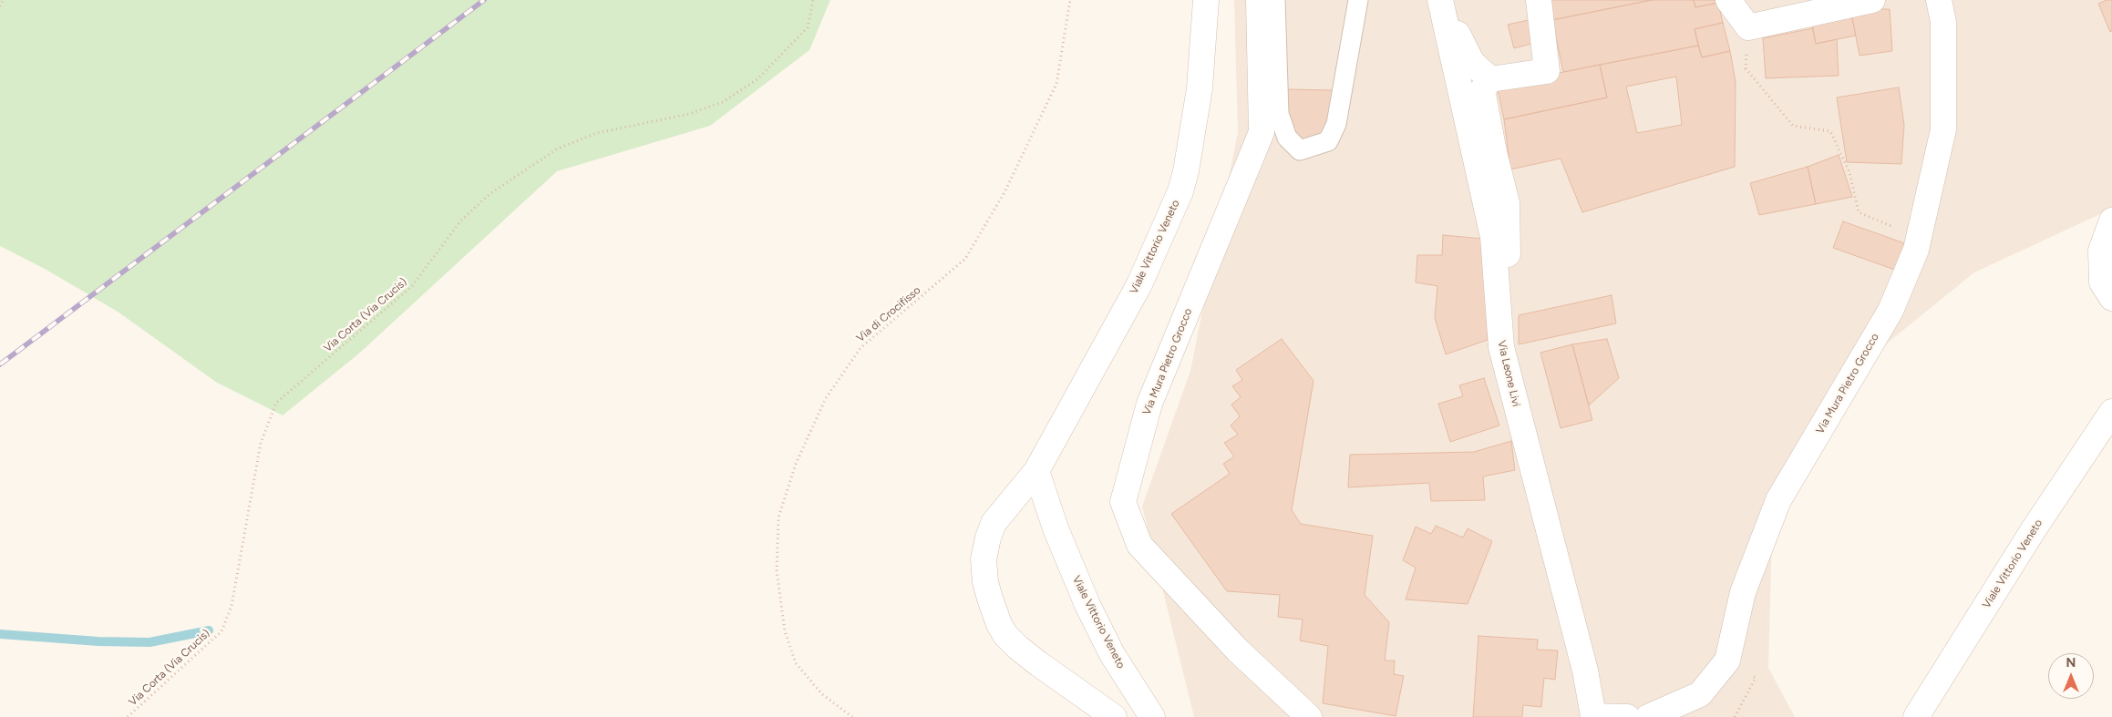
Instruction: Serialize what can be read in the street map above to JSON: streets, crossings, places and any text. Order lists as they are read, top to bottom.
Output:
{
  "streets": {
    "street": ["Viale Vittorio Veneto", "Via Mura Pietro Grocco", "Via Leone Livi"],
    "path": ["Via di Crocifisso", "Via Corta (Via Crucis)"]
  },
  "north": "top"
}
